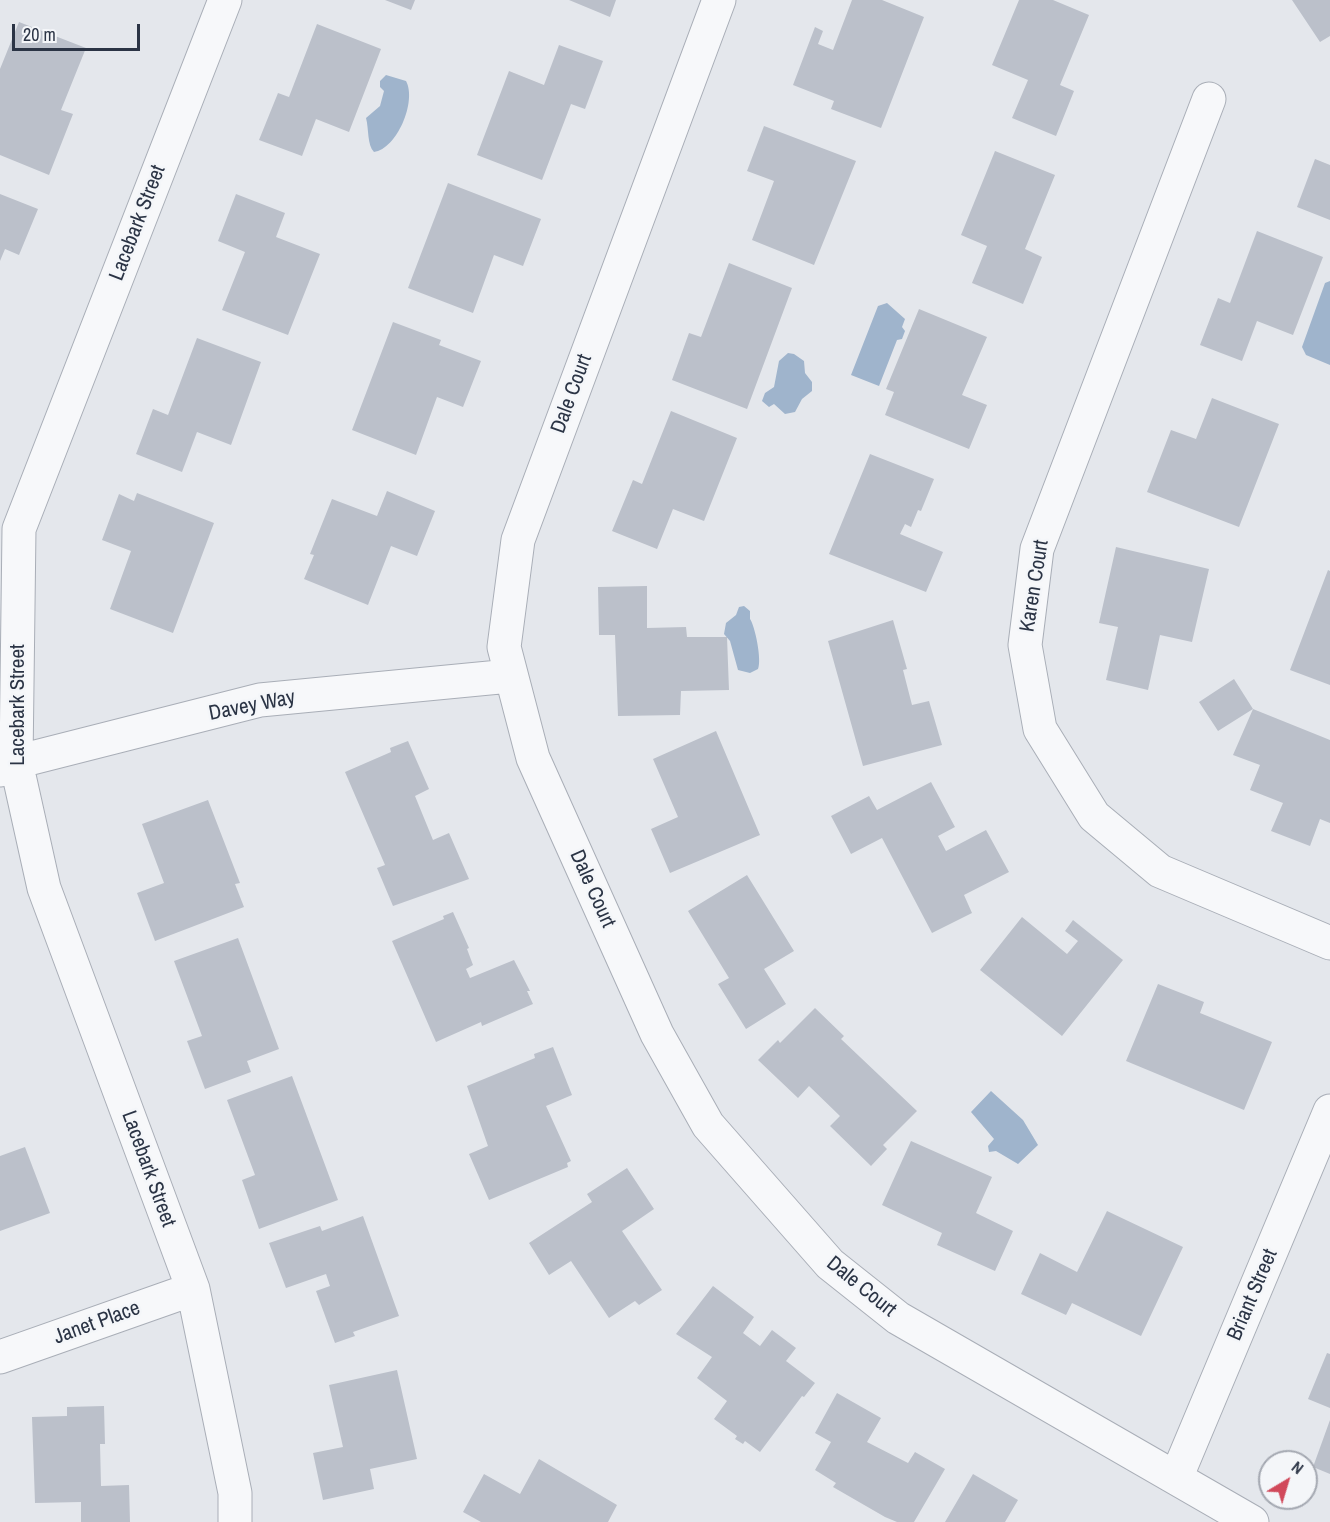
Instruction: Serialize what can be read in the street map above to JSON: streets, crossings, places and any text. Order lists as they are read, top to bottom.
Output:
{
  "streets": {
    "street": [
      "Lacebark Street",
      "Dale Court",
      "Karen Court",
      "Davey Way",
      "Briant Street",
      "Janet Place"
    ]
  },
  "crossings": [
    ["Lacebark Street", "Davey Way"],
    ["Lacebark Street", "Janet Place"],
    ["Dale Court", "Davey Way"],
    ["Dale Court", "Briant Street"]
  ],
  "scale_bar": "20 m",
  "north": "top right"
}
